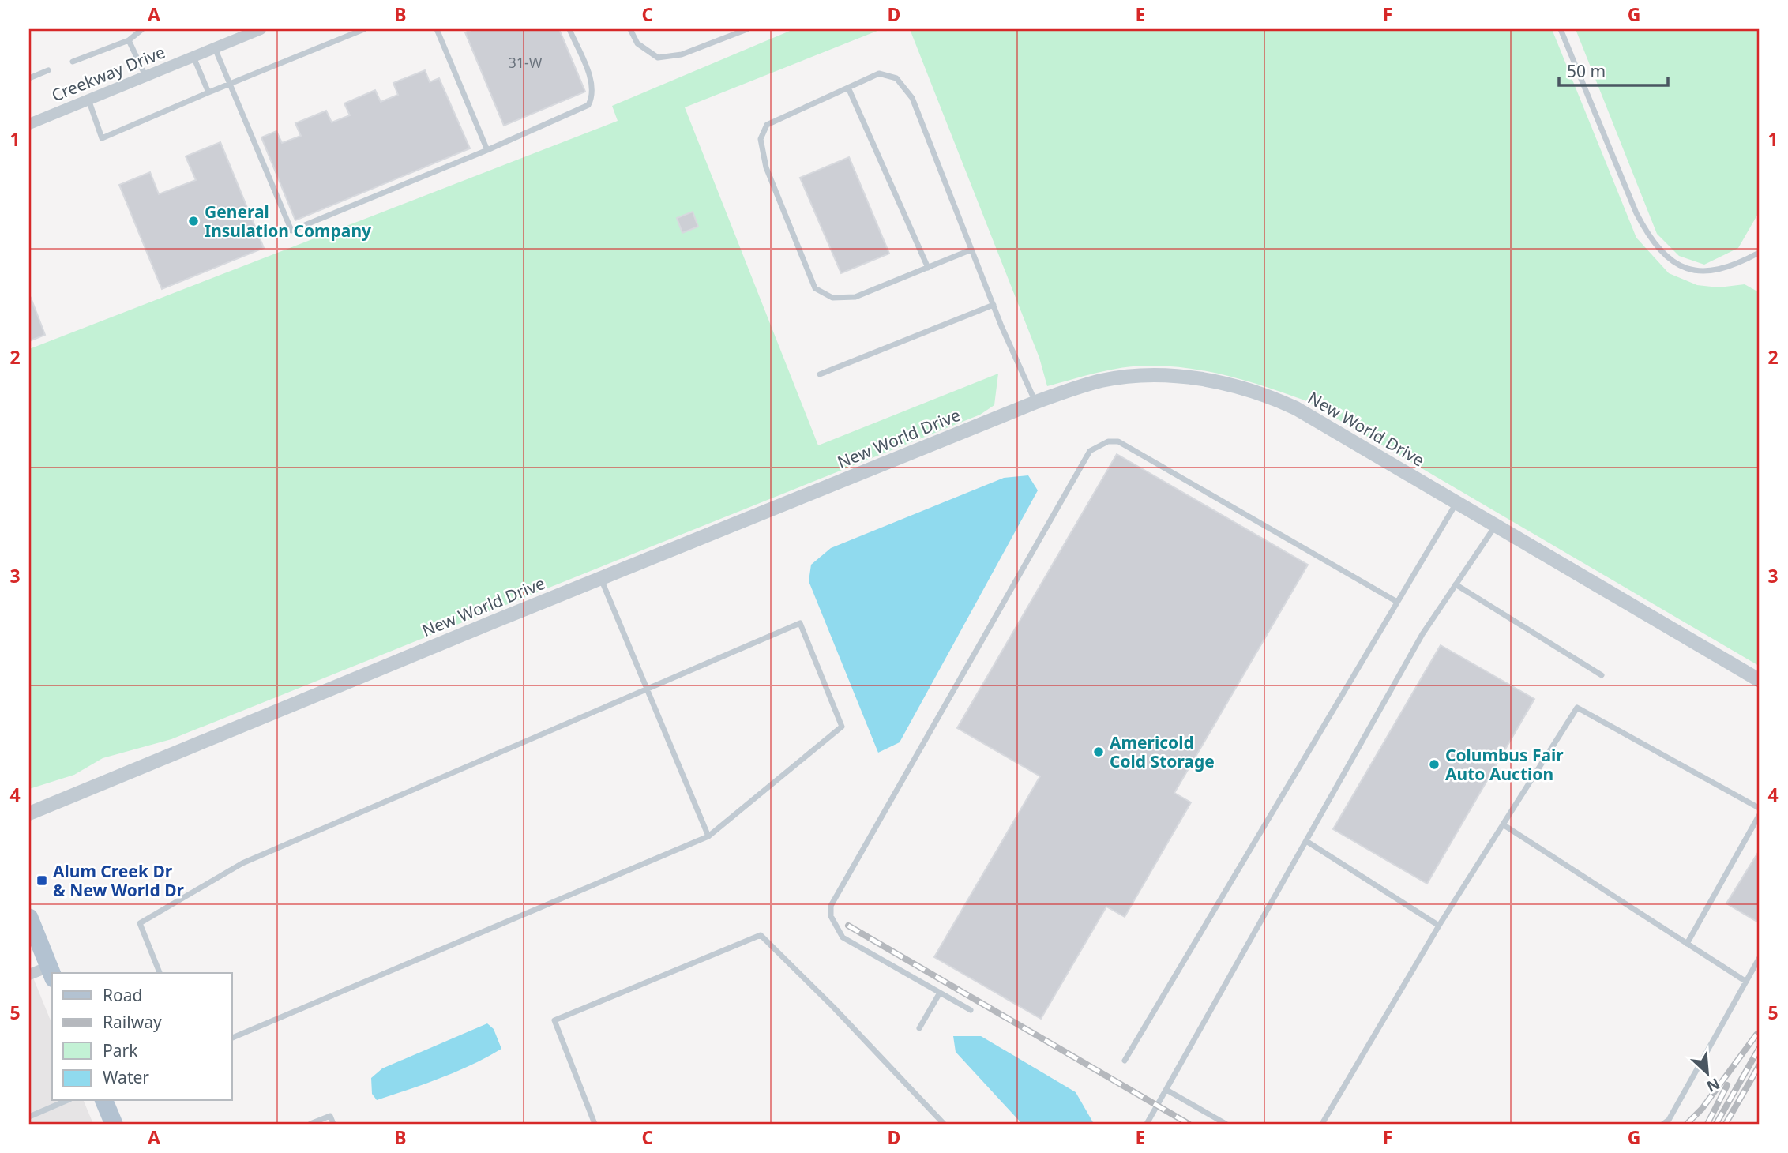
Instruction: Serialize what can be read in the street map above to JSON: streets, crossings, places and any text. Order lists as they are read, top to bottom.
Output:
{
  "streets": {
    "street": ["Creekway Drive", "New World Drive"]
  },
  "places": {
    "other": ["General Insulation Company", "Americold Cold Storage", "Columbus Fair Auto Auction"],
    "transit": ["Alum Creek Dr & New World Dr"]
  },
  "house_numbers": ["31-W"],
  "legend": [
    "Road",
    "Railway",
    "Park",
    "Water"
  ],
  "scale_bar": "50 m",
  "north": "bottom right",
  "grid": {
    "columns": [
      "A",
      "B",
      "C",
      "D",
      "E",
      "F",
      "G"
    ],
    "rows": [
      "1",
      "2",
      "3",
      "4",
      "5"
    ]
  }
}
